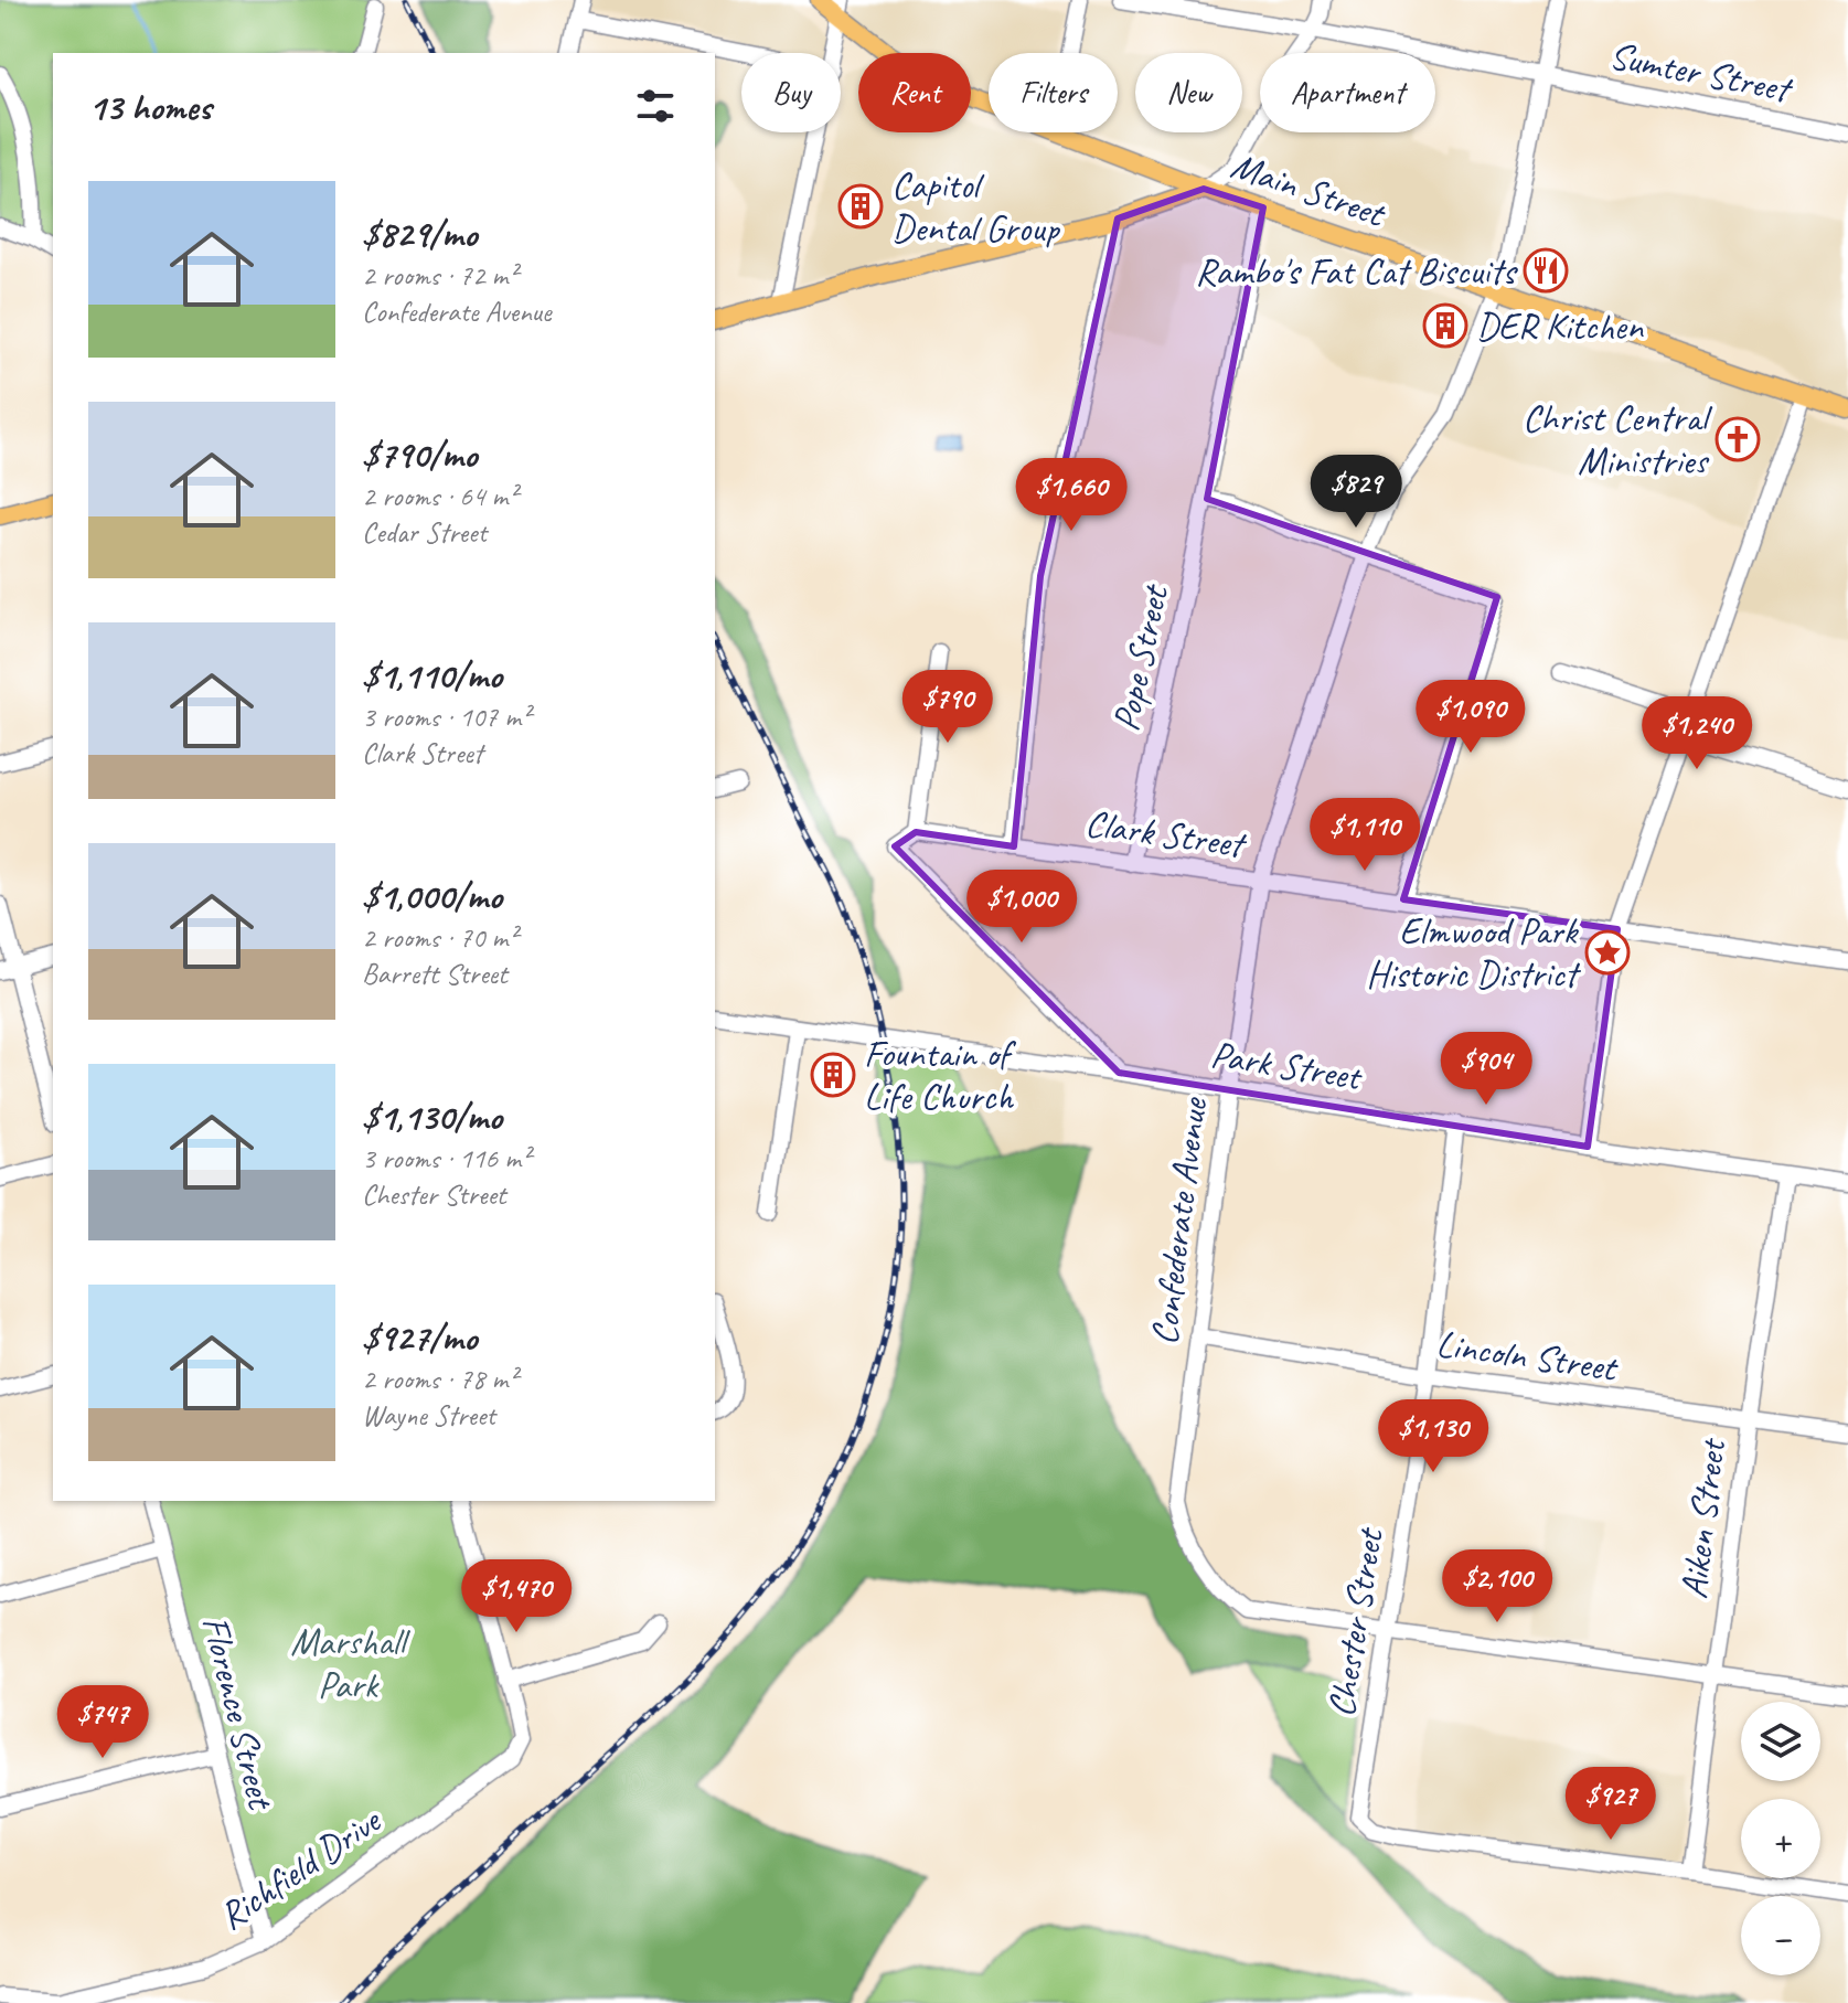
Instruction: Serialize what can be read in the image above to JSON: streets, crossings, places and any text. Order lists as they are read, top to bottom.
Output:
{
  "streets": {
    "main road": ["Main Street"],
    "street": [
      "Sumter Street",
      "Pope Street",
      "Clark Street",
      "Park Street",
      "Confederate Avenue",
      "Lincoln Street",
      "Aiken Street",
      "Chester Street",
      "Florence Street",
      "Richfield Drive"
    ]
  },
  "crossings": [
    ["Sumter Street", "Confederate Avenue"],
    ["Main Street", "Pope Street"],
    ["Main Street", "Confederate Avenue"],
    ["Pope Street", "Clark Street"],
    ["Clark Street", "Confederate Avenue"],
    ["Park Street", "Confederate Avenue"],
    ["Park Street", "Aiken Street"],
    ["Park Street", "Chester Street"],
    ["Confederate Avenue", "Lincoln Street"],
    ["Confederate Avenue", "Chester Street"],
    ["Lincoln Street", "Aiken Street"],
    ["Lincoln Street", "Chester Street"],
    ["Aiken Street", "Chester Street"],
    ["Florence Street", "Richfield Drive"]
  ],
  "parks": ["Marshall Park"],
  "places": {
    "building": ["Capitol Dental Group", "DER Kitchen", "Fountain of Life Church"],
    "restaurant": ["Rambo's Fat Cat Biscuits"],
    "church": ["Christ Central Ministries"],
    "place": ["Elmwood Park Historic District"]
  },
  "page": {
    "chip": [
      "Buy",
      "Rent",
      "Filters",
      "New",
      "Apartment"
    ],
    "heading": "13 homes",
    "list": [
      {
        "name": "$829/mo",
        "note": "2 rooms · 72 m² · Confederate Avenue"
      },
      {
        "name": "$790/mo",
        "note": "2 rooms · 64 m² · Cedar Street"
      },
      {
        "name": "$1,110/mo",
        "note": "3 rooms · 107 m² · Clark Street"
      },
      {
        "name": "$1,000/mo",
        "note": "2 rooms · 70 m² · Barrett Street"
      },
      {
        "name": "$1,130/mo",
        "note": "3 rooms · 116 m² · Chester Street"
      },
      {
        "name": "$927/mo",
        "note": "2 rooms · 78 m² · Wayne Street"
      }
    ],
    "price": [
      "$829",
      "$1,660",
      "$790",
      "$1,090",
      "$1,240",
      "$1,110",
      "$1,000",
      "$904",
      "$1,130",
      "$2,100",
      "$1,470",
      "$747",
      "$927"
    ],
    "map_buttons": ["+", "−"]
  }
}
